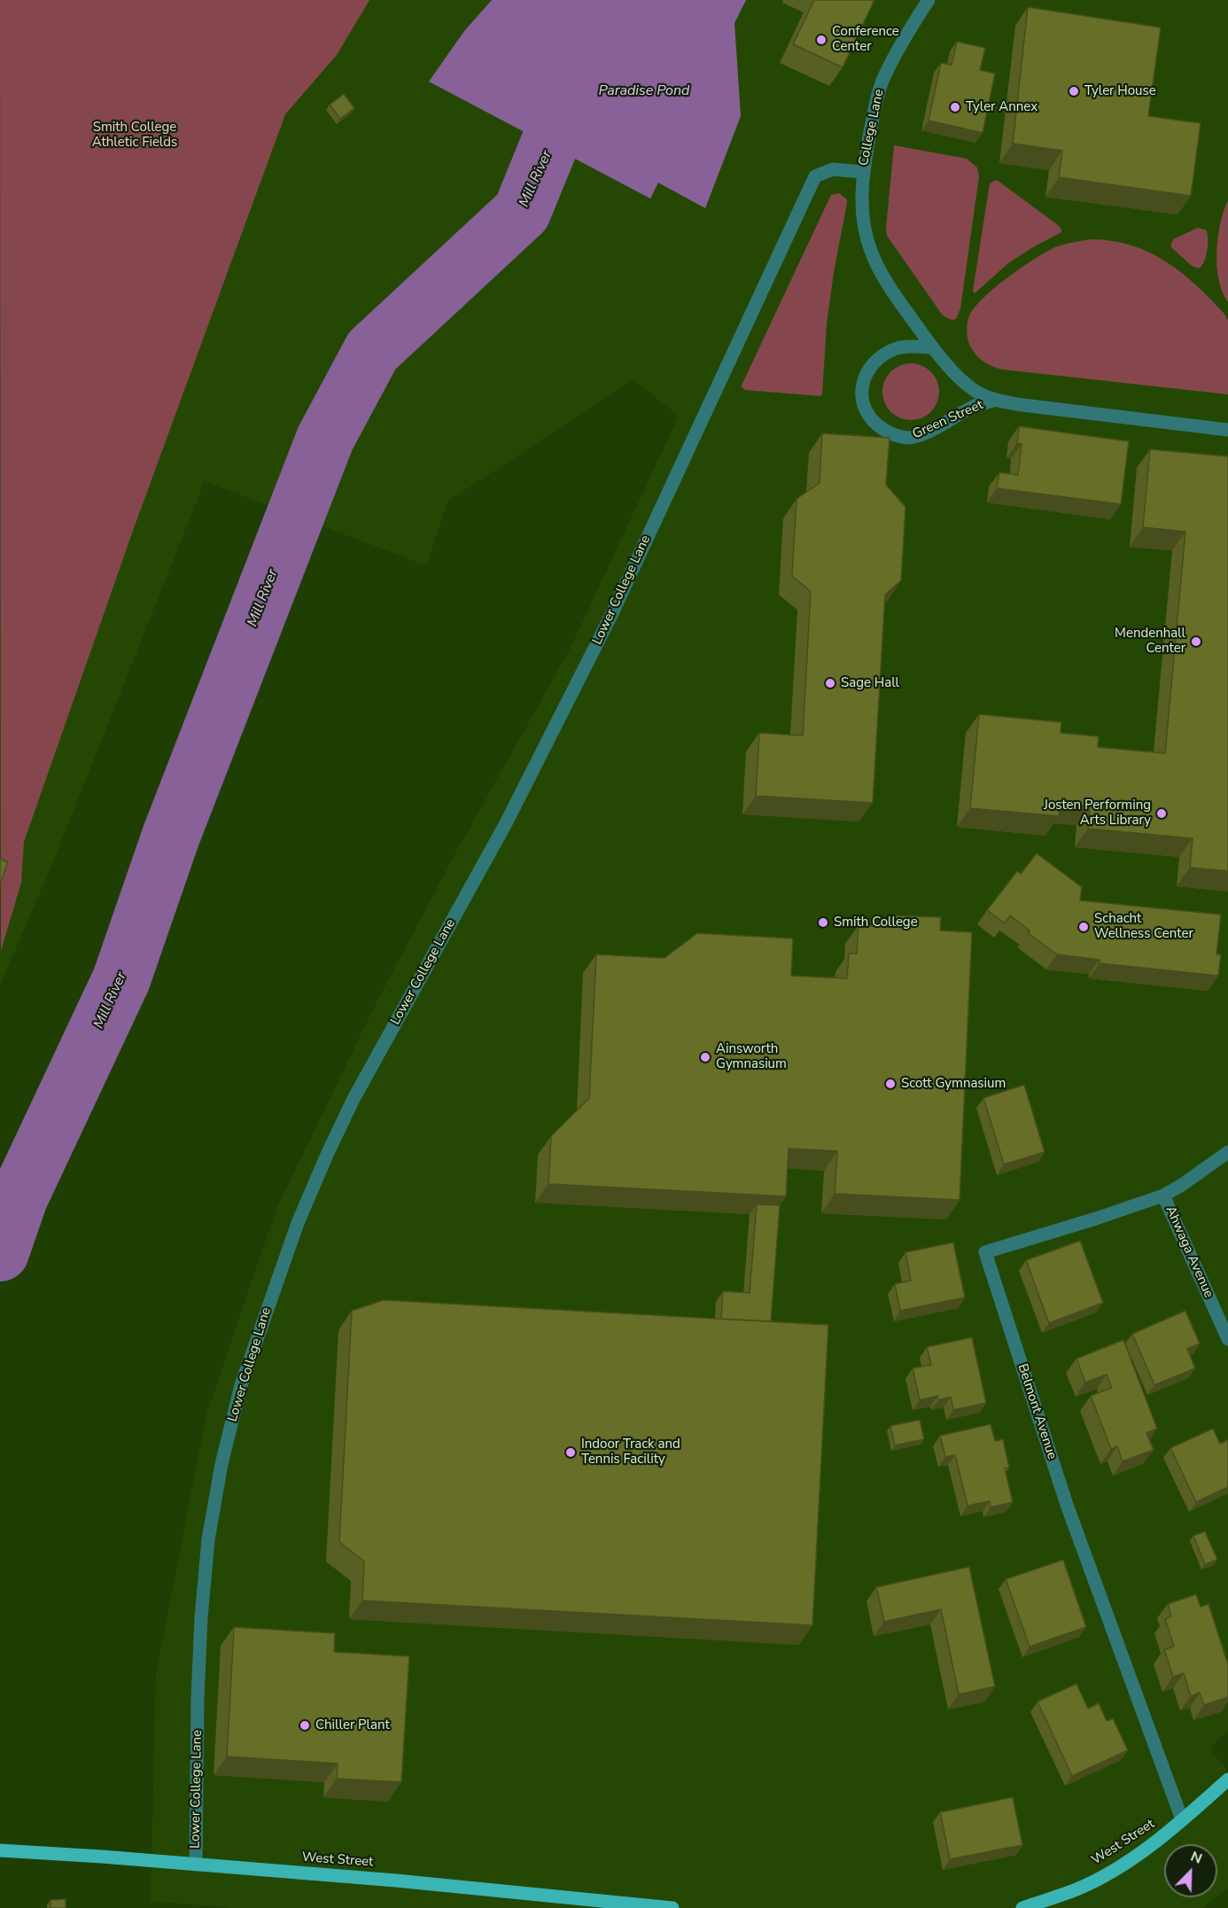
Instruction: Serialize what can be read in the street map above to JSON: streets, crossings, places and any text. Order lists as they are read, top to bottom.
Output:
{
  "streets": {
    "main road": ["West Street"],
    "street": [
      "College Lane",
      "Green Street",
      "Lower College Lane",
      "Ahwaga Avenue",
      "Belmont Avenue"
    ]
  },
  "crossings": [
    ["College Lane", "Green Street"],
    ["College Lane", "Lower College Lane"],
    ["Green Street", "Lower College Lane"],
    ["Lower College Lane", "West Street"],
    ["Ahwaga Avenue", "Belmont Avenue"],
    ["Belmont Avenue", "West Street"]
  ],
  "water": ["Paradise Pond", "Mill River"],
  "parks": ["Smith College Athletic Fields"],
  "places": [
    "Conference Center",
    "Tyler House",
    "Tyler Annex",
    "Mendenhall Center",
    "Sage Hall",
    "Josten Performing Arts Library",
    "Smith College",
    "Schacht Wellness Center",
    "Ainsworth Gymnasium",
    "Scott Gymnasium",
    "Indoor Track and Tennis Facility",
    "Chiller Plant"
  ],
  "north": "top right"
}
